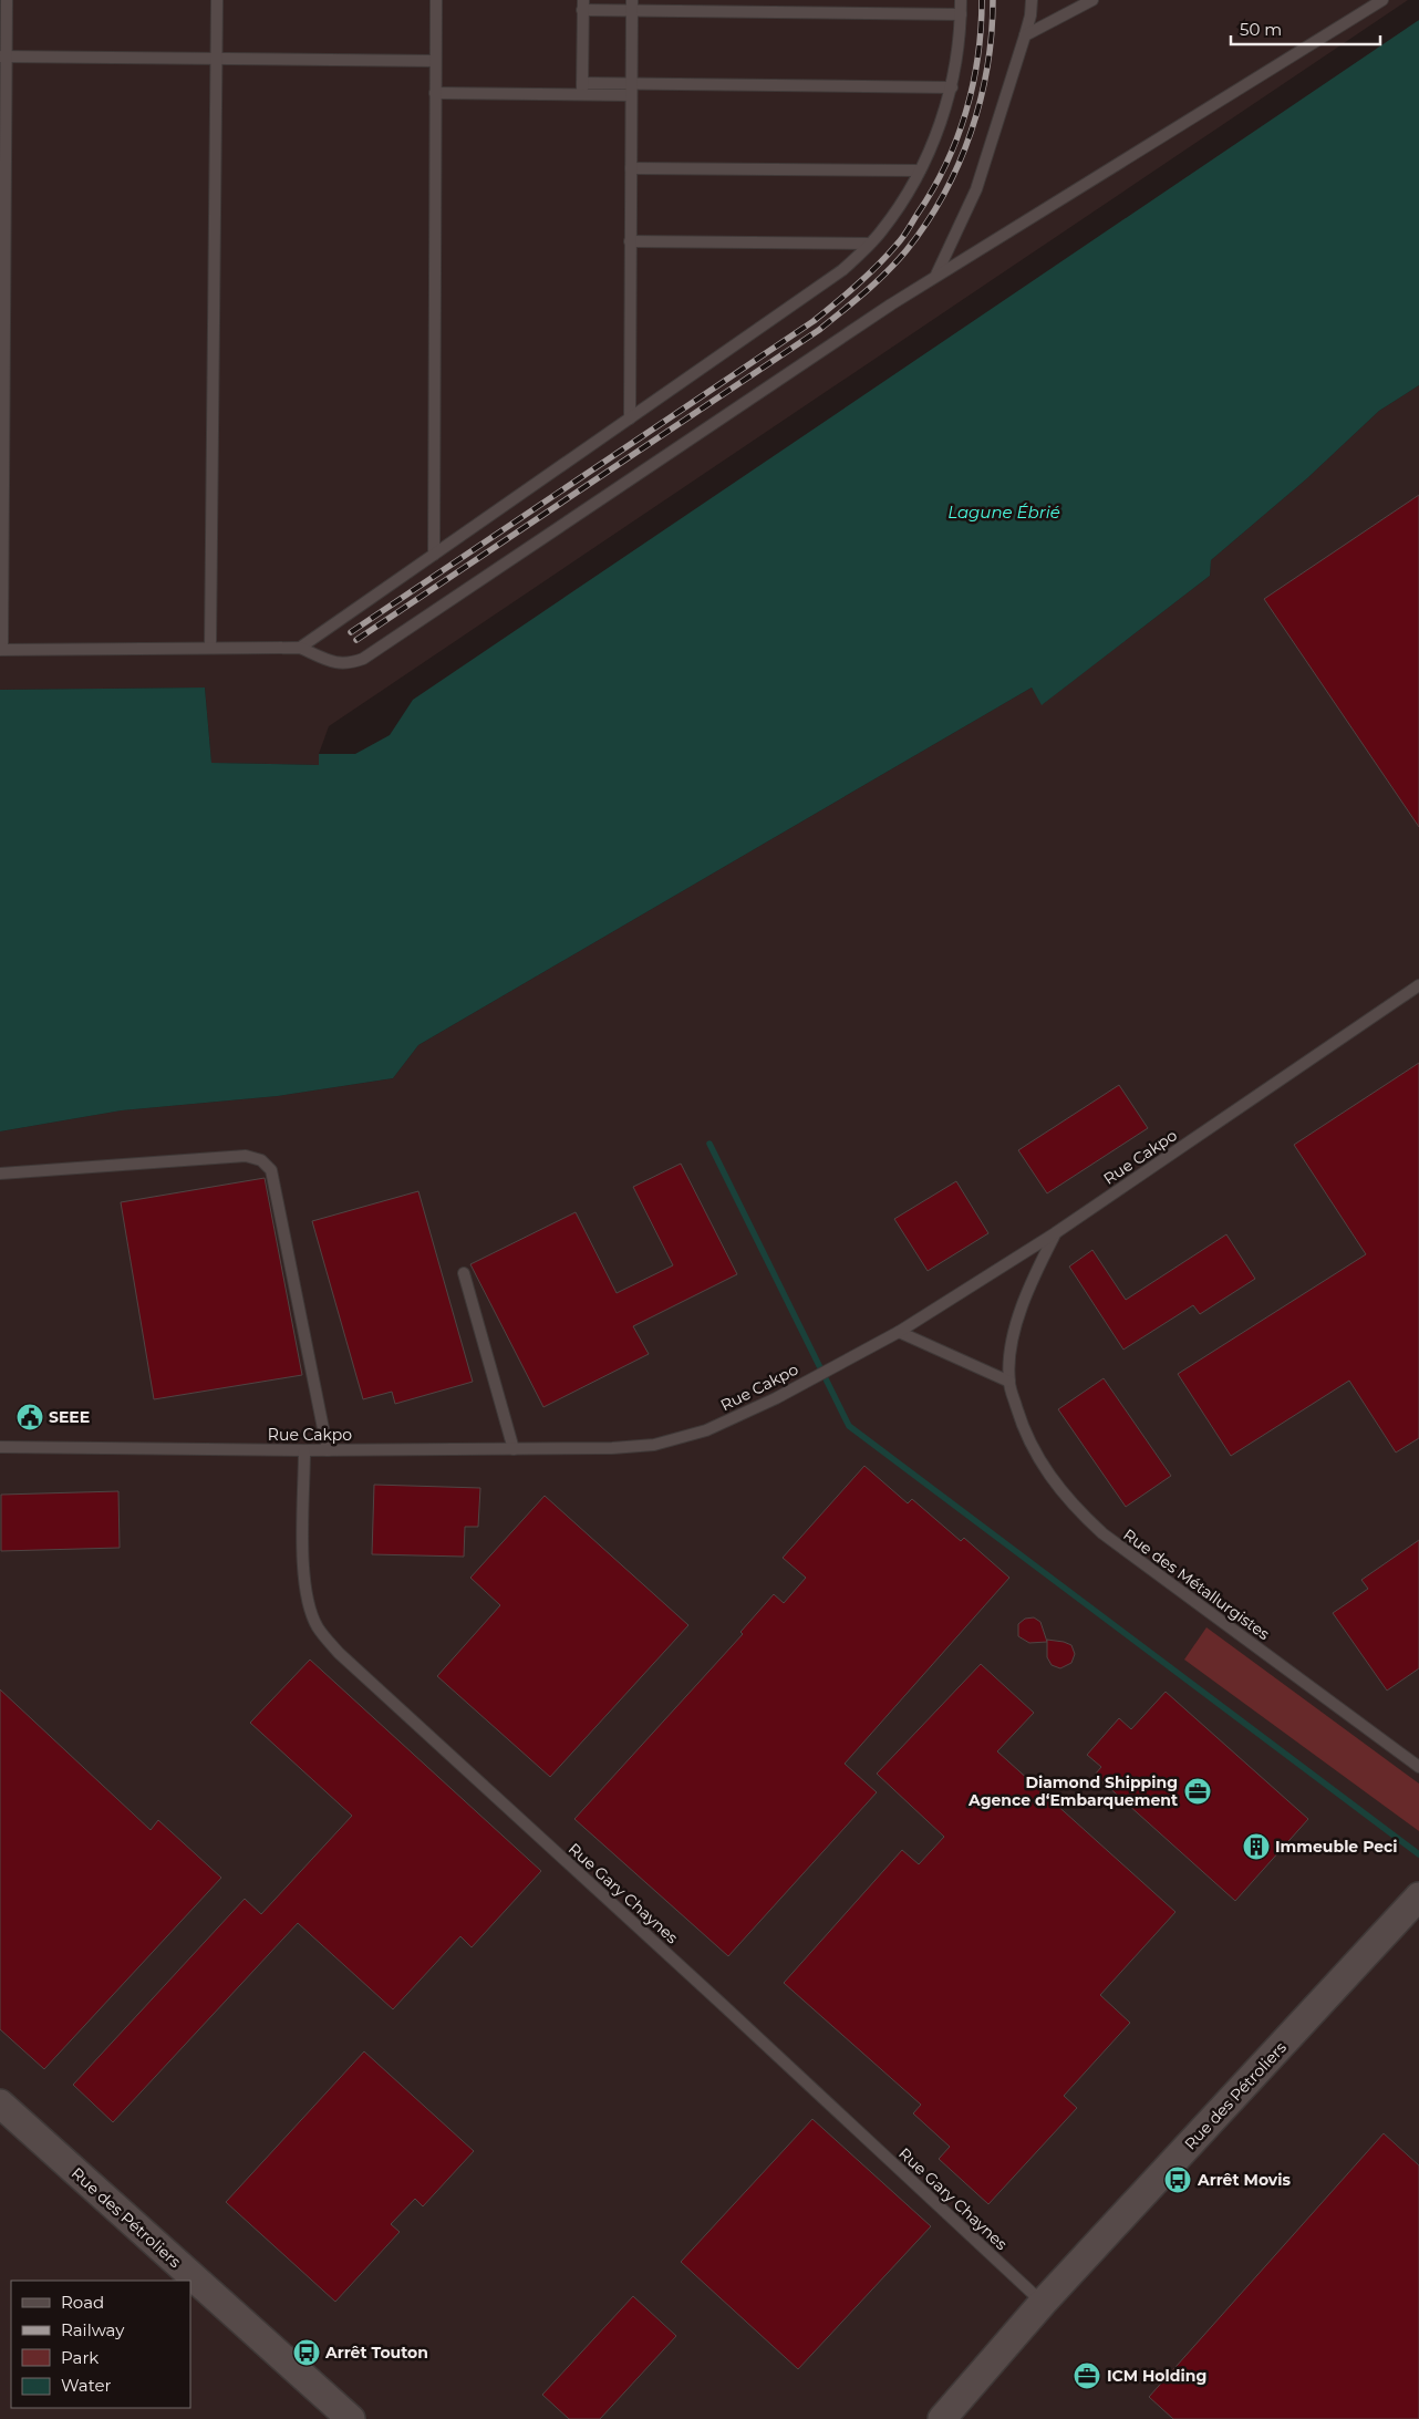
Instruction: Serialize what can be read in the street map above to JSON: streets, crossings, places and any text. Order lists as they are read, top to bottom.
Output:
{
  "streets": {
    "street": ["Rue des Pétroliers"],
    "lane": ["Rue Cakpo", "Rue des Métallurgistes", "Rue Gary Chaynes"]
  },
  "crossings": [
    ["Rue Cakpo", "Rue des Métallurgistes"],
    ["Rue Cakpo", "Rue Gary Chaynes"],
    ["Rue Gary Chaynes", "Rue des Pétroliers"]
  ],
  "water": ["Lagune Ébrié"],
  "places": {
    "public building": ["SEEE"],
    "office": ["Diamond Shipping Agence d‘Embarquement", "ICM Holding"],
    "building": ["Immeuble Peci"],
    "bus stop": ["Arrêt Movis", "Arrêt Touton"]
  },
  "legend": [
    "Road",
    "Railway",
    "Park",
    "Water"
  ],
  "scale_bar": "50 m"
}
